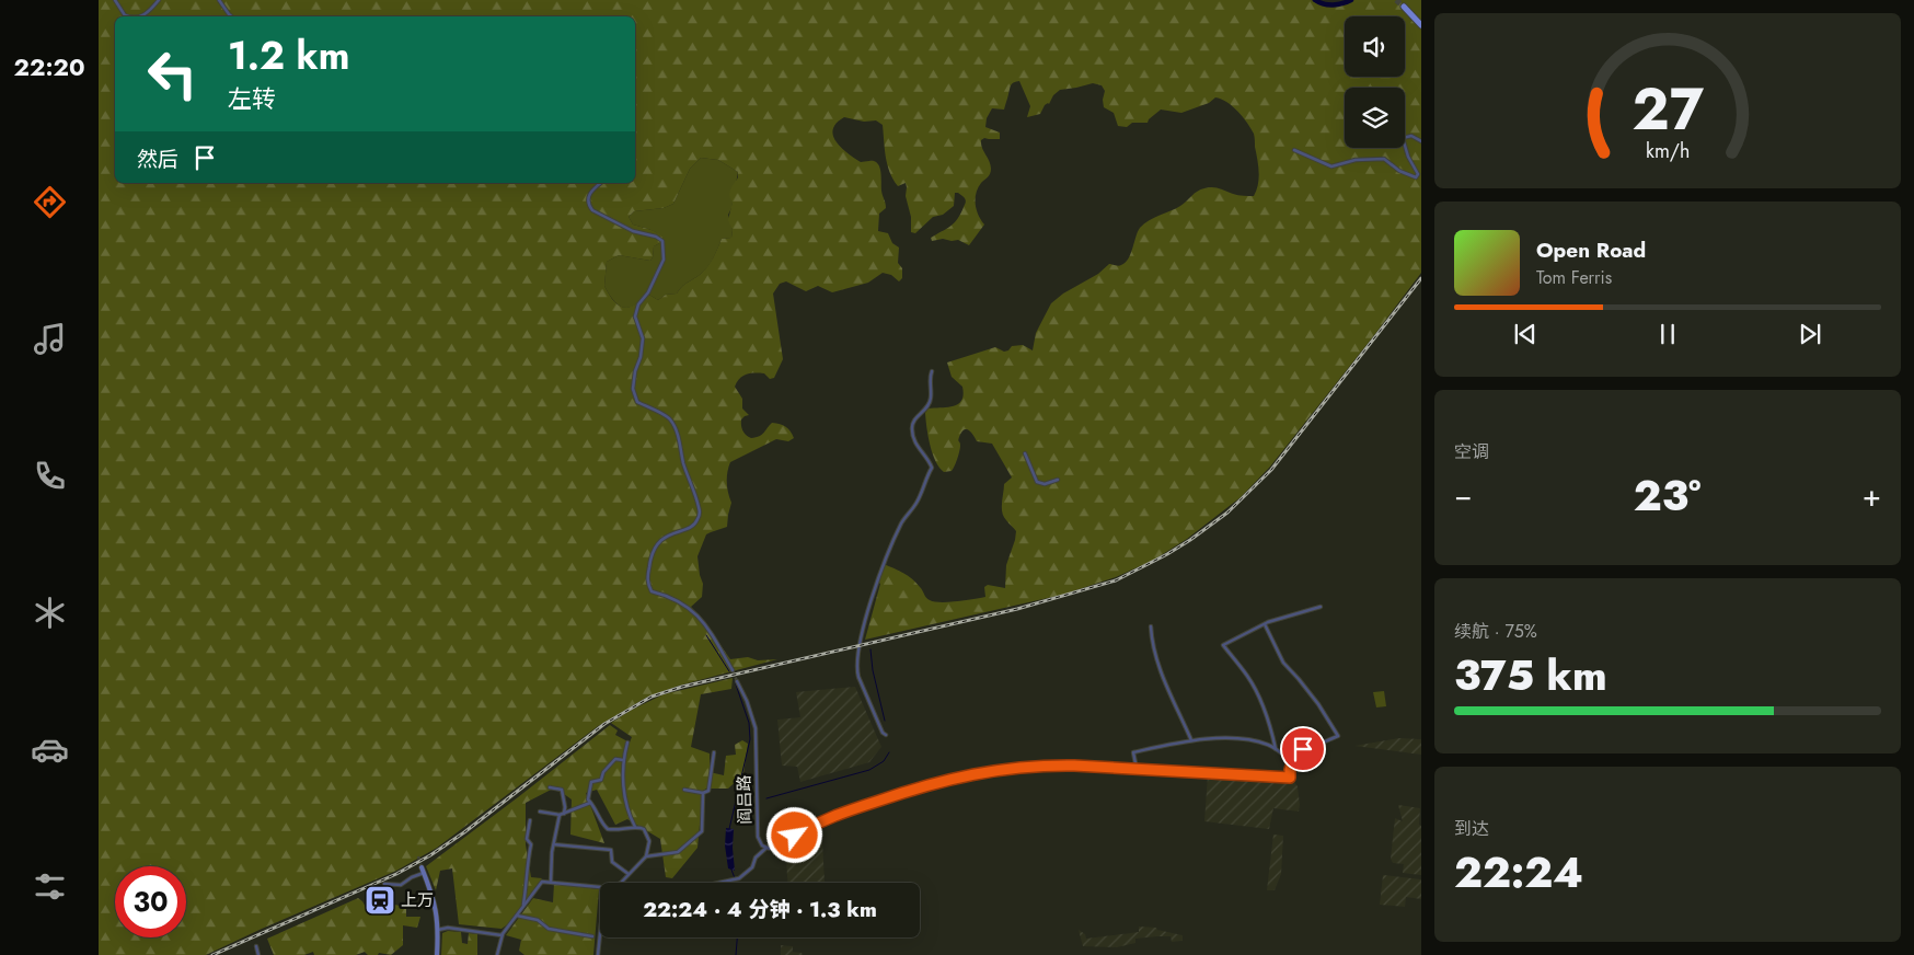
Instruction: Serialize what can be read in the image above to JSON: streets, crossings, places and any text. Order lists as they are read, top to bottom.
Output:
{
  "streets": {
    "street": ["阎吕路"]
  },
  "places": {
    "station": ["上万"]
  },
  "page": {
    "tabs": "22:20",
    "turn": ["1.2 km", "左转"],
    "then": "然后",
    "song": ["Open Road", "Tom Ferris"],
    "tile": [
      "空调",
      ["续航 · 75%", "375 km"],
      ["到达", "22:24"]
    ],
    "heat": ["−", "23°", "+"],
    "limit": "30",
    "trip": "22:24 · 4 分钟 · 1.3 km",
    "gauge": ["27", "km/h"]
  }
}
